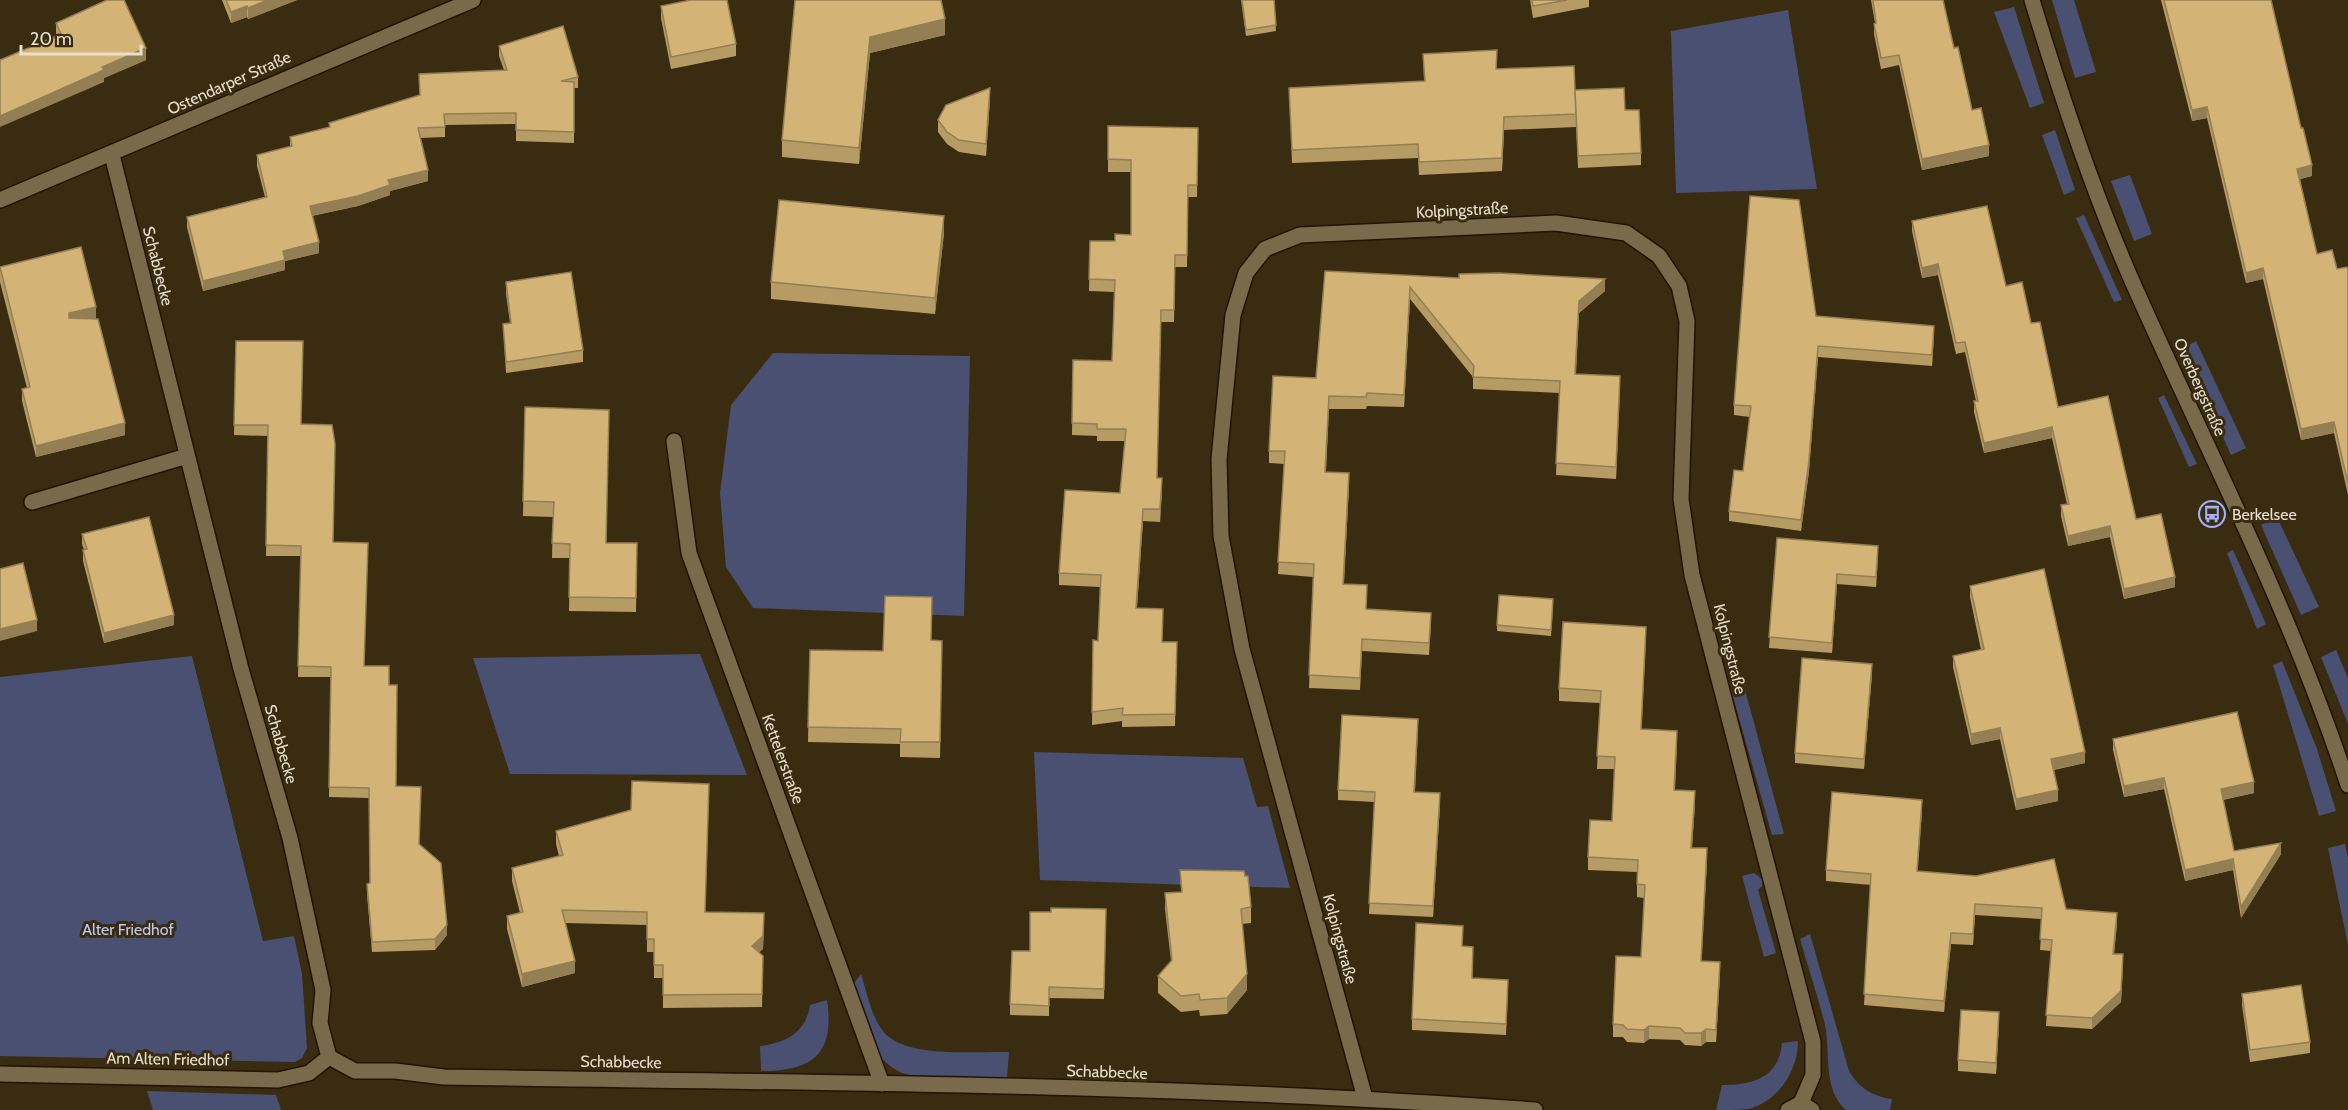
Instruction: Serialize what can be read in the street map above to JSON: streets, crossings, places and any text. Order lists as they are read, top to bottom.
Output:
{
  "streets": {
    "street": [
      "Ostendarper Straße",
      "Kolpingstraße",
      "Schabbecke",
      "Overbergstraße",
      "Kettelerstraße",
      "Am Alten Friedhof"
    ]
  },
  "crossings": [
    ["Ostendarper Straße", "Schabbecke"],
    ["Kolpingstraße", "Schabbecke"],
    ["Schabbecke", "Kettelerstraße"],
    ["Schabbecke", "Am Alten Friedhof"]
  ],
  "parks": ["Alter Friedhof"],
  "places": {
    "bus stop": ["Berkelsee"]
  },
  "scale_bar": "20 m"
}
